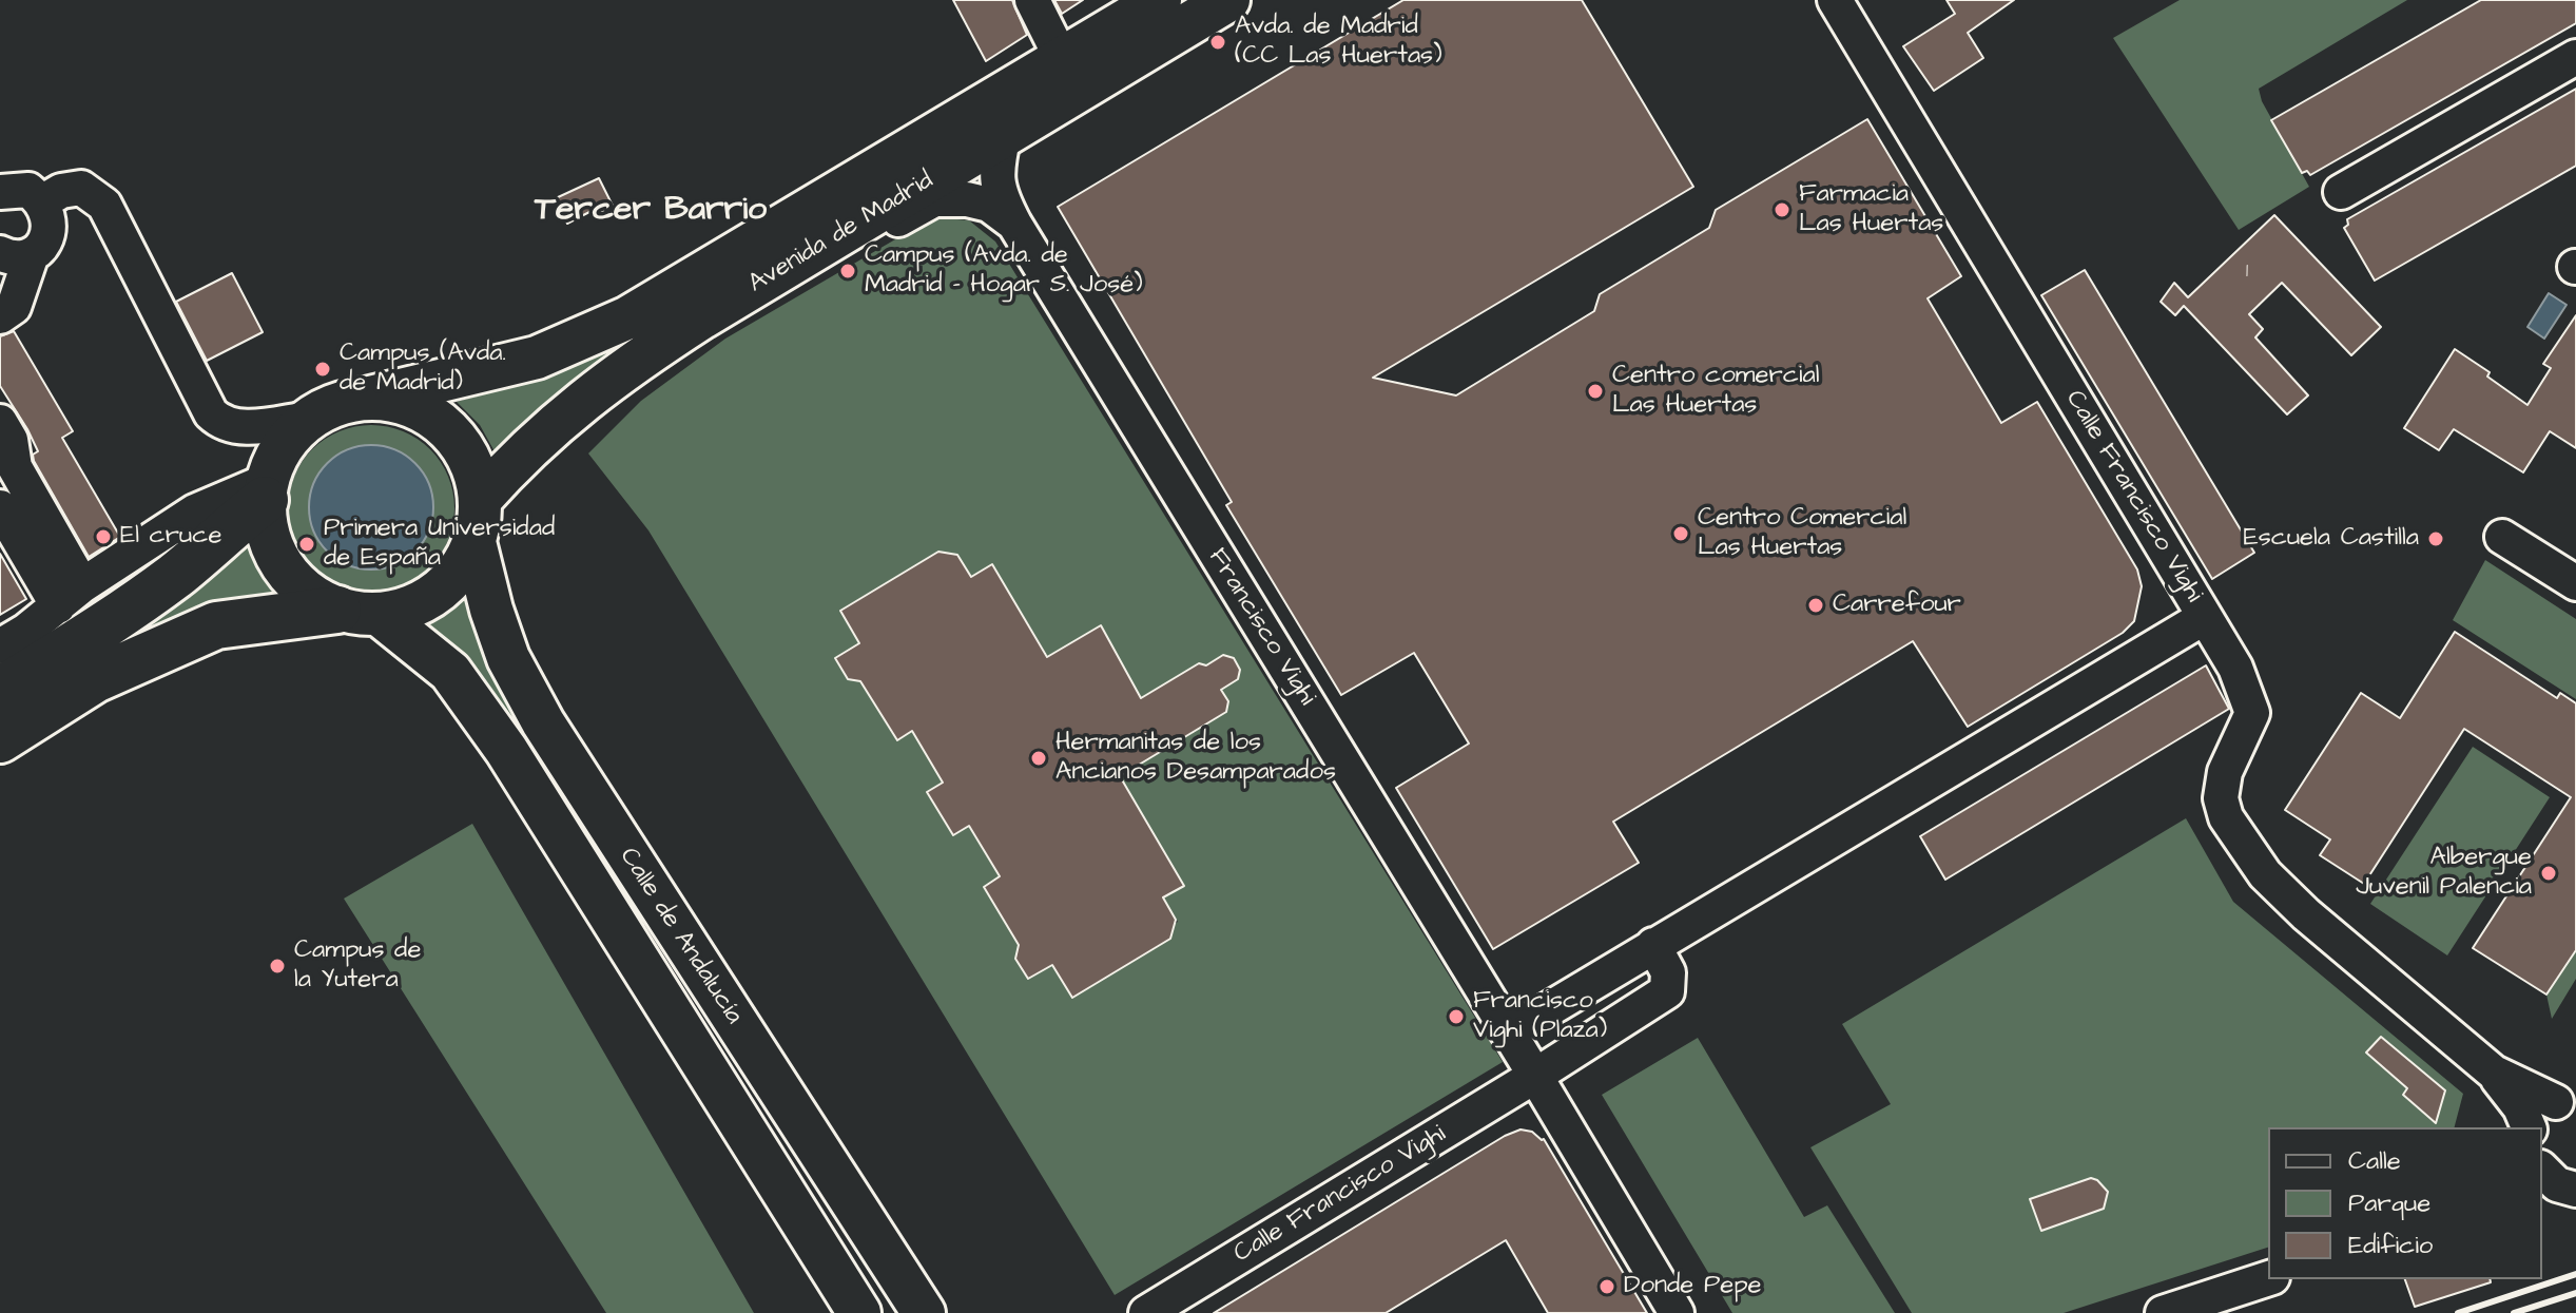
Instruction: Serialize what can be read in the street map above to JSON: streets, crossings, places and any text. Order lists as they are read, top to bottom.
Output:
{
  "streets": {
    "main road": ["Avenida de Madrid", "Calle de Andalucía"],
    "street": ["Calle Francisco Vighi", "Francisco Vighi"]
  },
  "crossings": [
    ["Avenida de Madrid", "Francisco Vighi"],
    ["Avenida de Madrid", "Calle de Andalucía"],
    ["Calle Francisco Vighi", "Francisco Vighi"]
  ],
  "districts": ["Tercer Barrio"],
  "places": [
    "Avda. de Madrid (CC Las Huertas)",
    "Farmacia Las Huertas",
    "Campus (Avda. de Madrid - Hogar S. José)",
    "Campus (Avda. de Madrid)",
    "Centro comercial Las Huertas",
    "Centro Comercial Las Huertas",
    "El cruce",
    "Escuela Castilla",
    "Primera Universidad de España",
    "Carrefour",
    "Hermanitas de los Ancianos Desamparados",
    "Albergue Juvenil Palencia",
    "Campus de la Yutera",
    "Francisco Vighi (Plaza)",
    "Donde Pepe"
  ],
  "house_numbers": ["1"],
  "legend": ["Calle", "Parque", "Edificio"]
}
